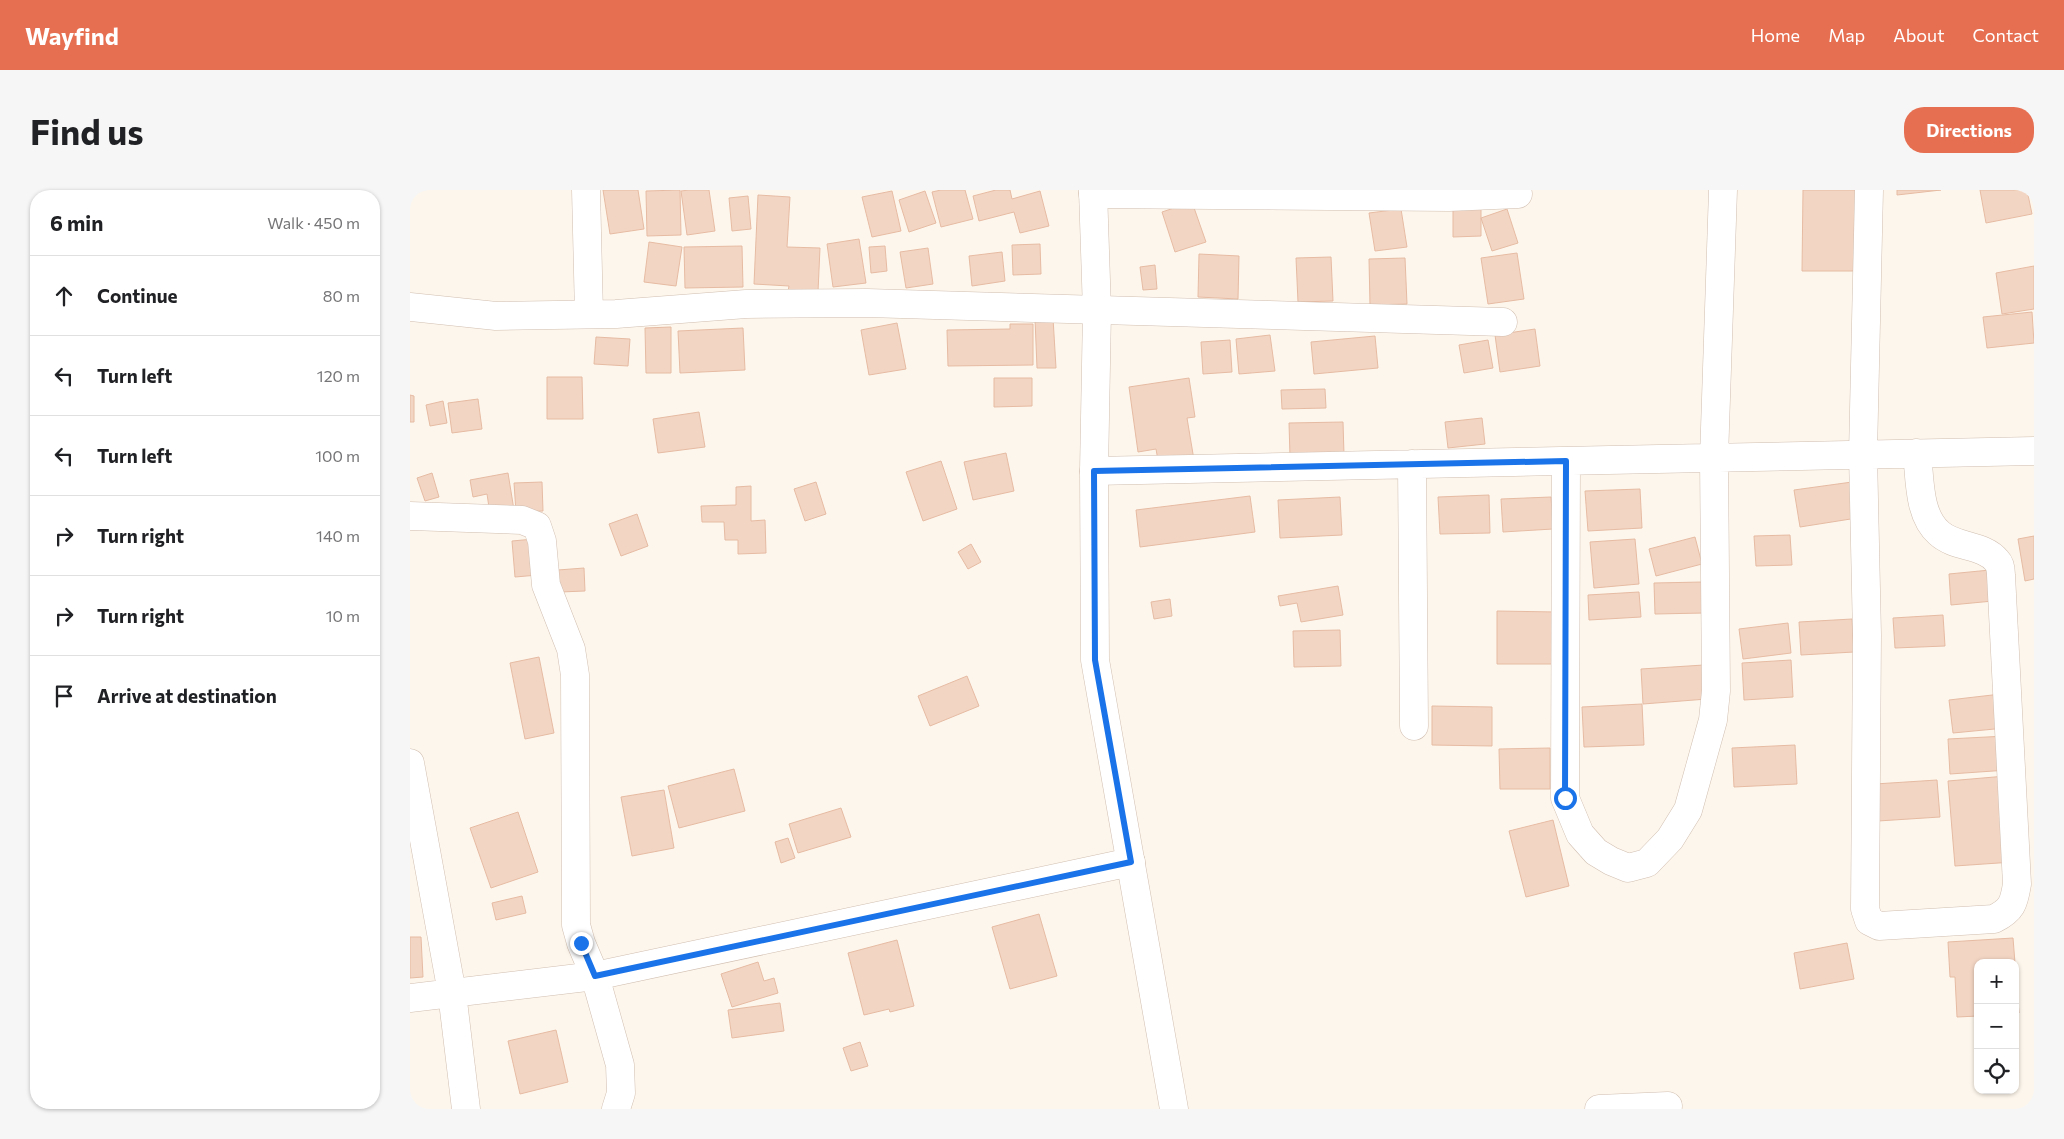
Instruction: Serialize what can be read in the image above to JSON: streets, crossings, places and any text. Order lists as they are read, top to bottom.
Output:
{
  "page": {
    "header": "Wayfind",
    "nav": [
      "Home",
      "Map",
      "About",
      "Contact"
    ],
    "buttons": "Directions",
    "title": "Find us",
    "heading": ["6 min", "Walk · 450 m"],
    "list": [
      ["Continue", "80 m"],
      ["Turn left", "120 m"],
      ["Turn left", "100 m"],
      ["Turn right", "140 m"],
      ["Turn right", "10 m"],
      "Arrive at destination"
    ],
    "map_buttons": ["+", "−"]
  }
}
